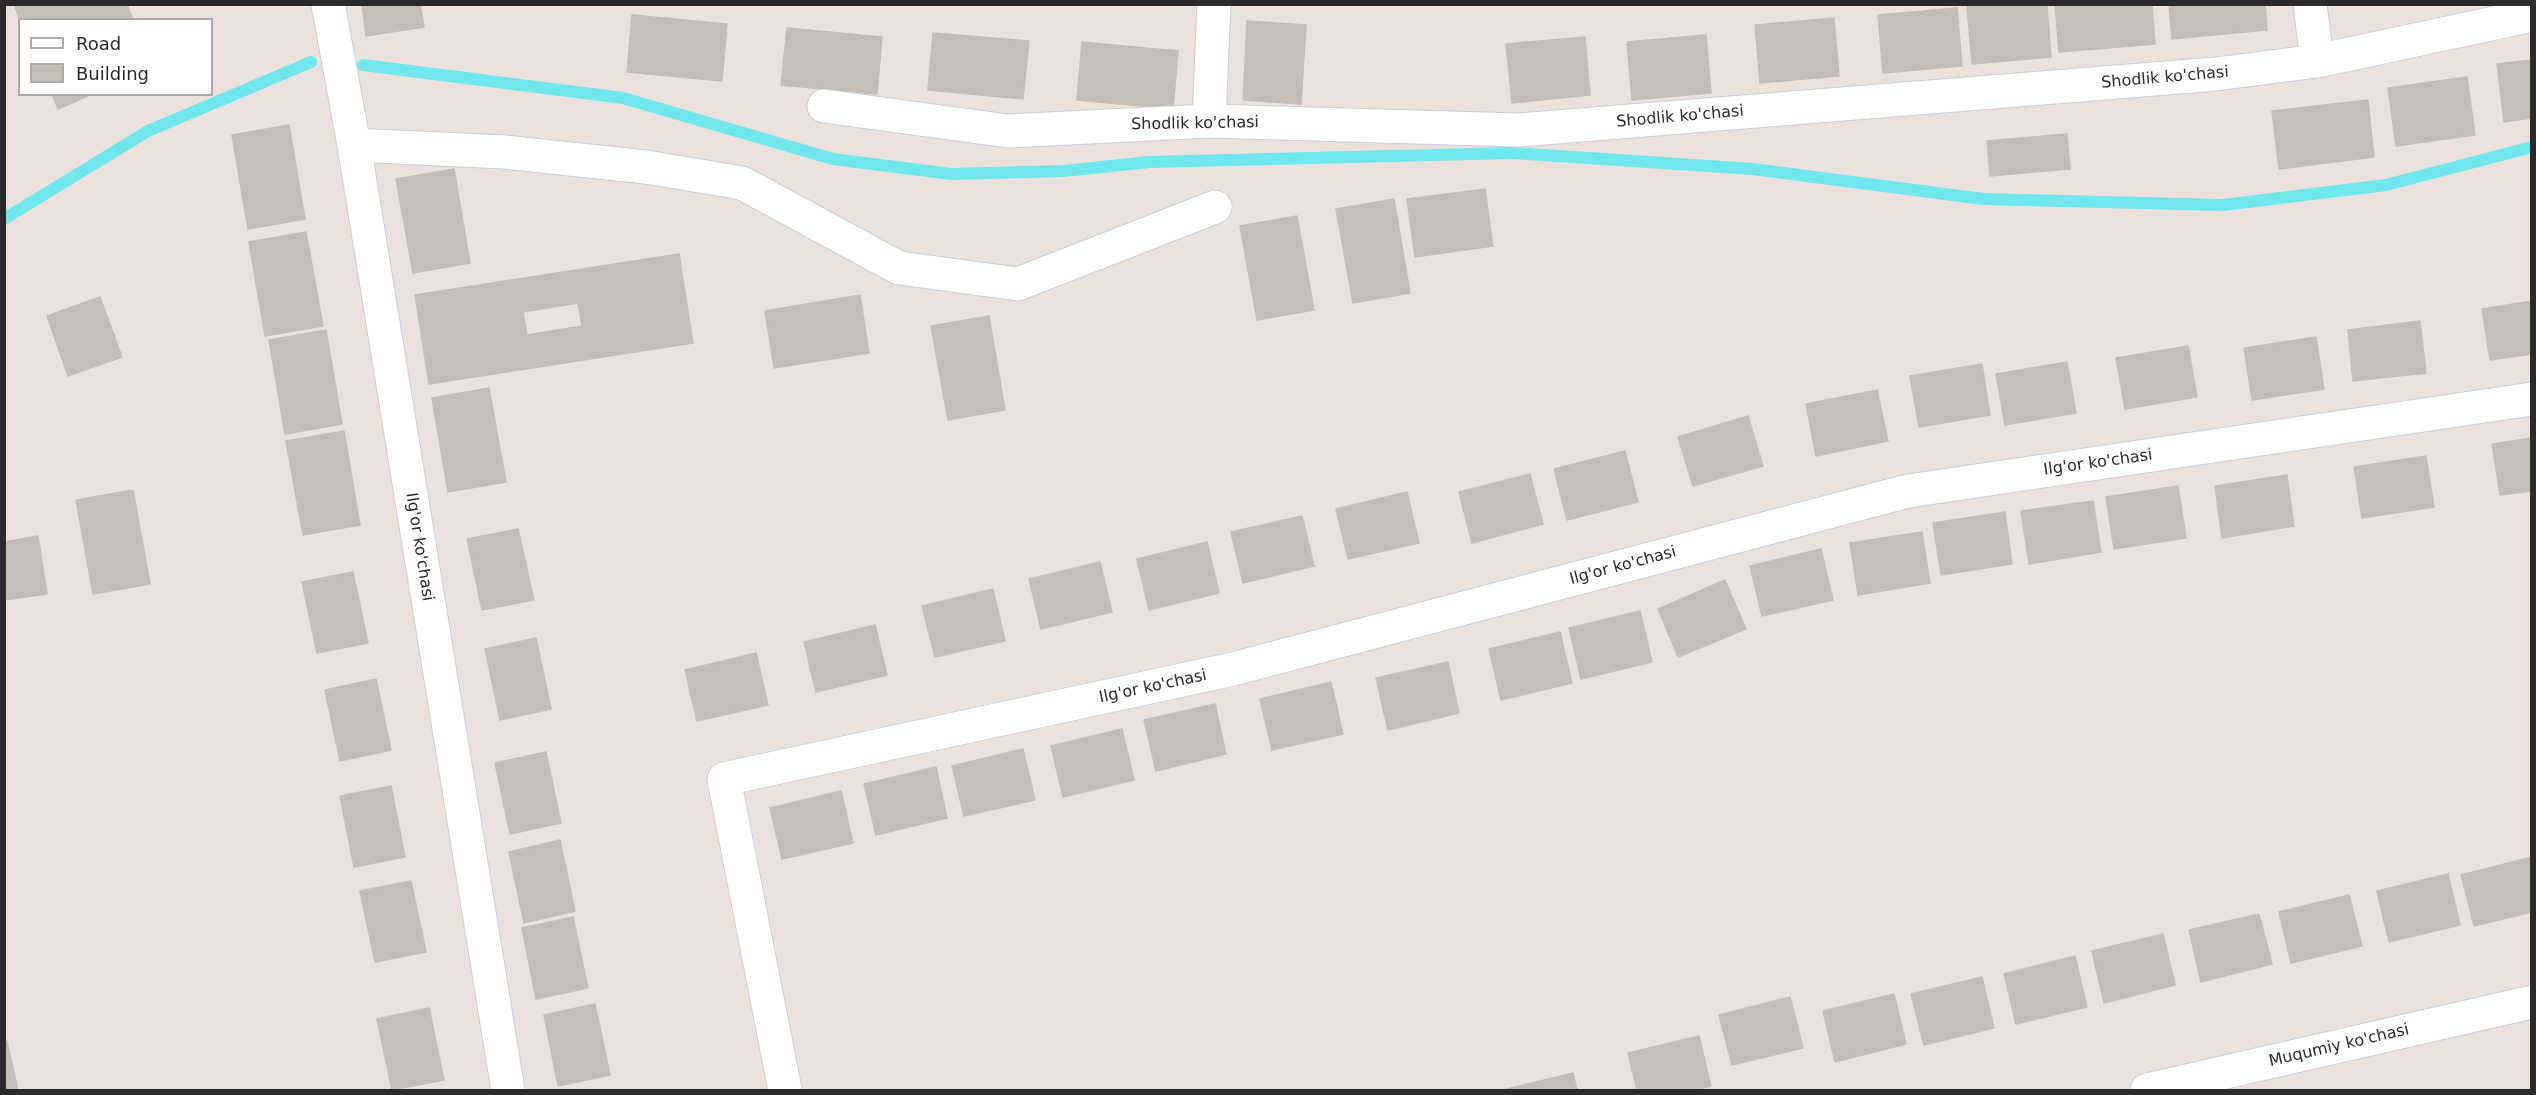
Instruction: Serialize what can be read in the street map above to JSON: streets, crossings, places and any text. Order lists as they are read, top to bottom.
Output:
{
  "streets": {
    "street": ["Shodlik ko'chasi", "Ilg'or ko'chasi", "Muqumiy ko'chasi"]
  },
  "legend": ["Road", "Building"]
}
